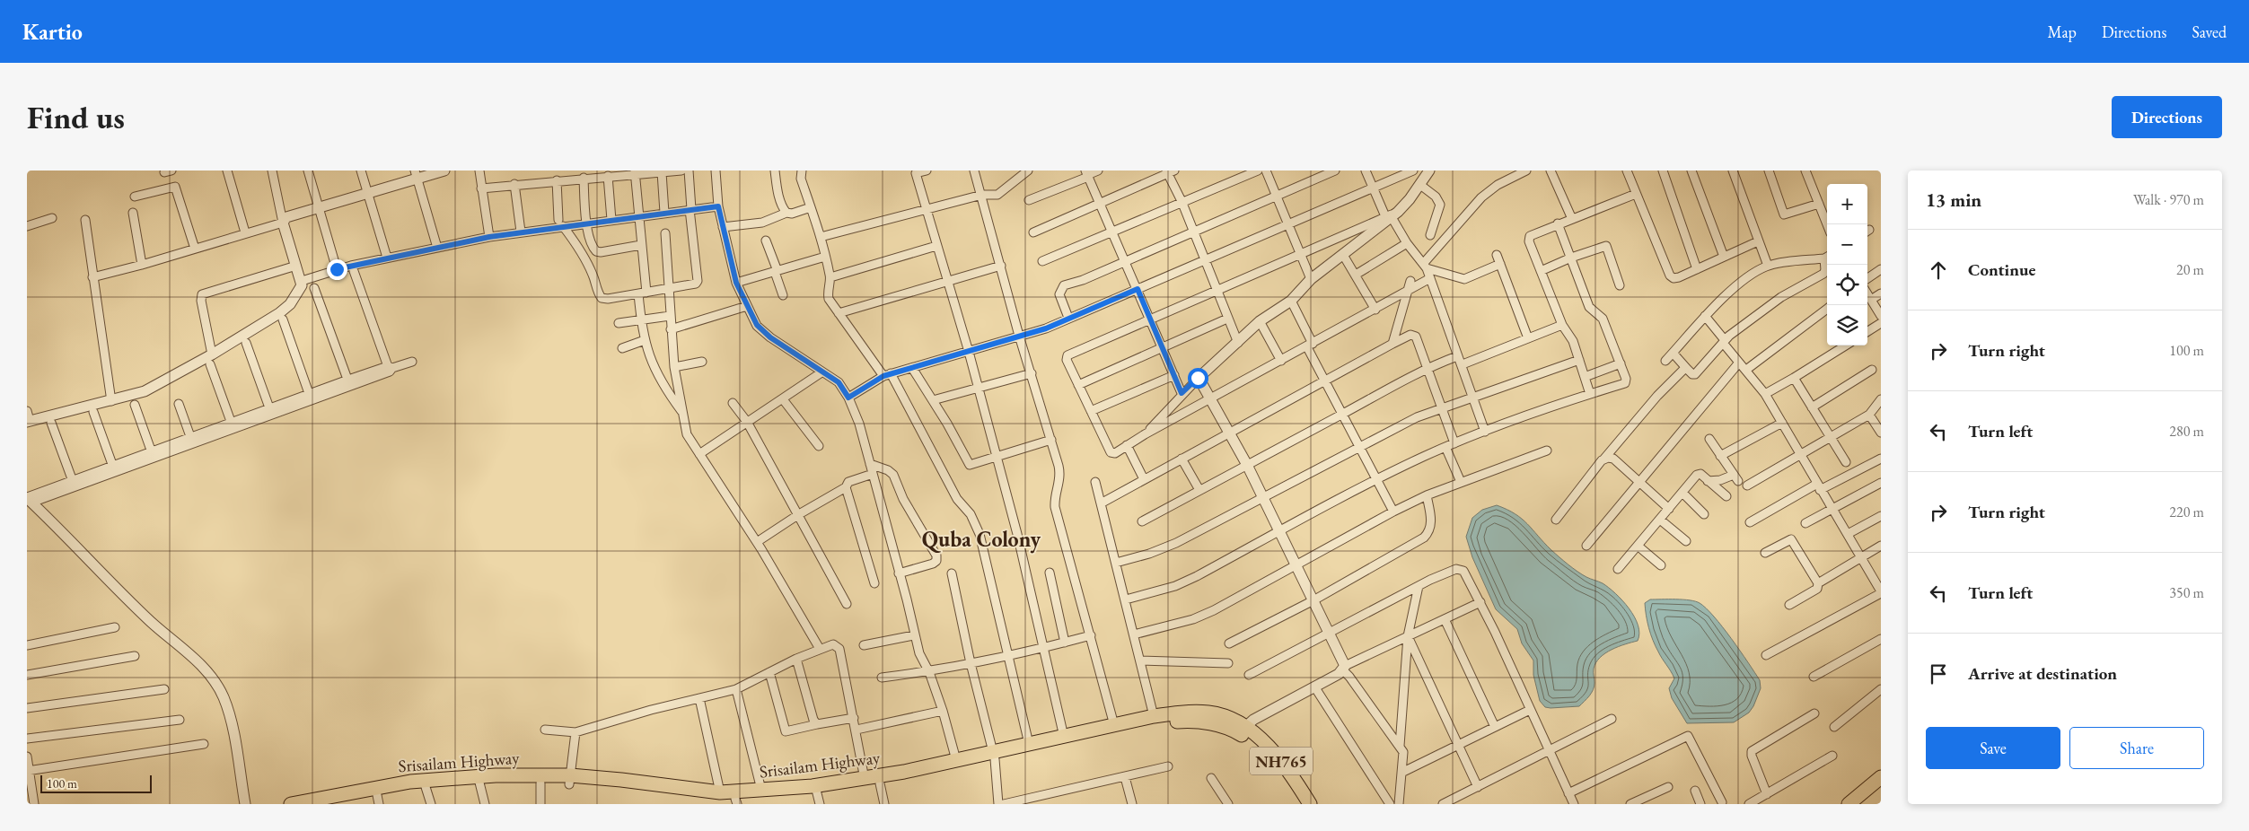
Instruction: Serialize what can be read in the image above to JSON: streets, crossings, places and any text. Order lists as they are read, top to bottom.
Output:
{
  "streets": {
    "highway": ["NH765", "Srisailam Highway"]
  },
  "districts": ["Quba Colony"],
  "scale_bar": "100 m",
  "page": {
    "header": "Kartio",
    "nav": ["Map", "Directions", "Saved"],
    "buttons": [
      "Directions",
      ["Save", "Share"]
    ],
    "title": "Find us",
    "heading": ["13 min", "Walk · 970 m"],
    "map_buttons": ["+", "−"],
    "list": [
      ["Continue", "20 m"],
      ["Turn right", "100 m"],
      ["Turn left", "280 m"],
      ["Turn right", "220 m"],
      ["Turn left", "350 m"],
      "Arrive at destination"
    ],
    "scale": "100 m"
  }
}
